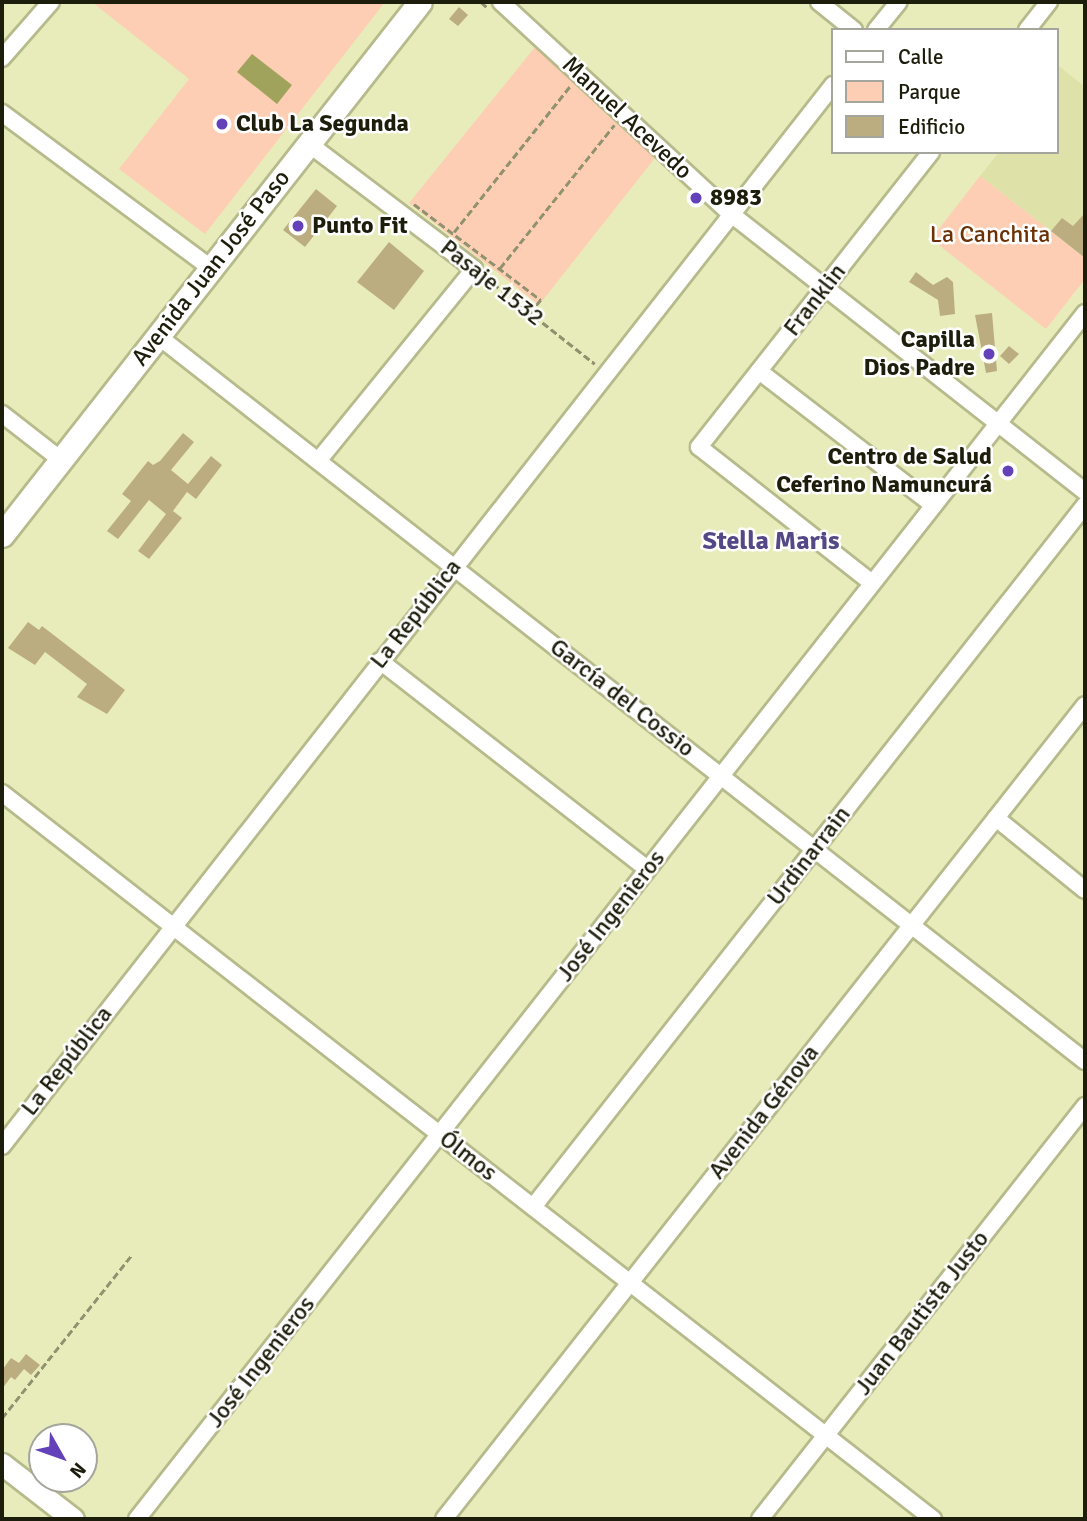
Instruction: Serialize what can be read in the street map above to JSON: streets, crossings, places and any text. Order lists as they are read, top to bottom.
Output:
{
  "streets": {
    "main road": ["Avenida Juan José Paso"],
    "street": [
      "Manuel Acevedo",
      "Pasaje 1532",
      "Franklin",
      "La República",
      "García del Cossio",
      "Urdinarrain",
      "José Ingenieros",
      "Avenida Génova",
      "Ólmos",
      "Juan Bautista Justo"
    ]
  },
  "crossings": [
    ["Manuel Acevedo", "Franklin"],
    ["Manuel Acevedo", "La República"],
    ["Manuel Acevedo", "José Ingenieros"],
    ["Avenida Juan José Paso", "Pasaje 1532"],
    ["Avenida Juan José Paso", "García del Cossio"],
    ["Pasaje 1532", "La República"],
    ["Franklin", "José Ingenieros"],
    ["La República", "García del Cossio"],
    ["La República", "Ólmos"],
    ["García del Cossio", "Urdinarrain"],
    ["García del Cossio", "José Ingenieros"],
    ["García del Cossio", "Avenida Génova"],
    ["Urdinarrain", "Ólmos"],
    ["José Ingenieros", "Ólmos"],
    ["Avenida Génova", "Ólmos"],
    ["Ólmos", "Juan Bautista Justo"]
  ],
  "districts": ["Stella Maris"],
  "parks": ["La Canchita"],
  "places": [
    "Club La Segunda",
    "8983",
    "Punto Fit",
    "Capilla Dios Padre",
    "Centro de Salud Ceferino Namuncurá"
  ],
  "legend": ["Calle", "Parque", "Edificio"],
  "north": "bottom right"
}
